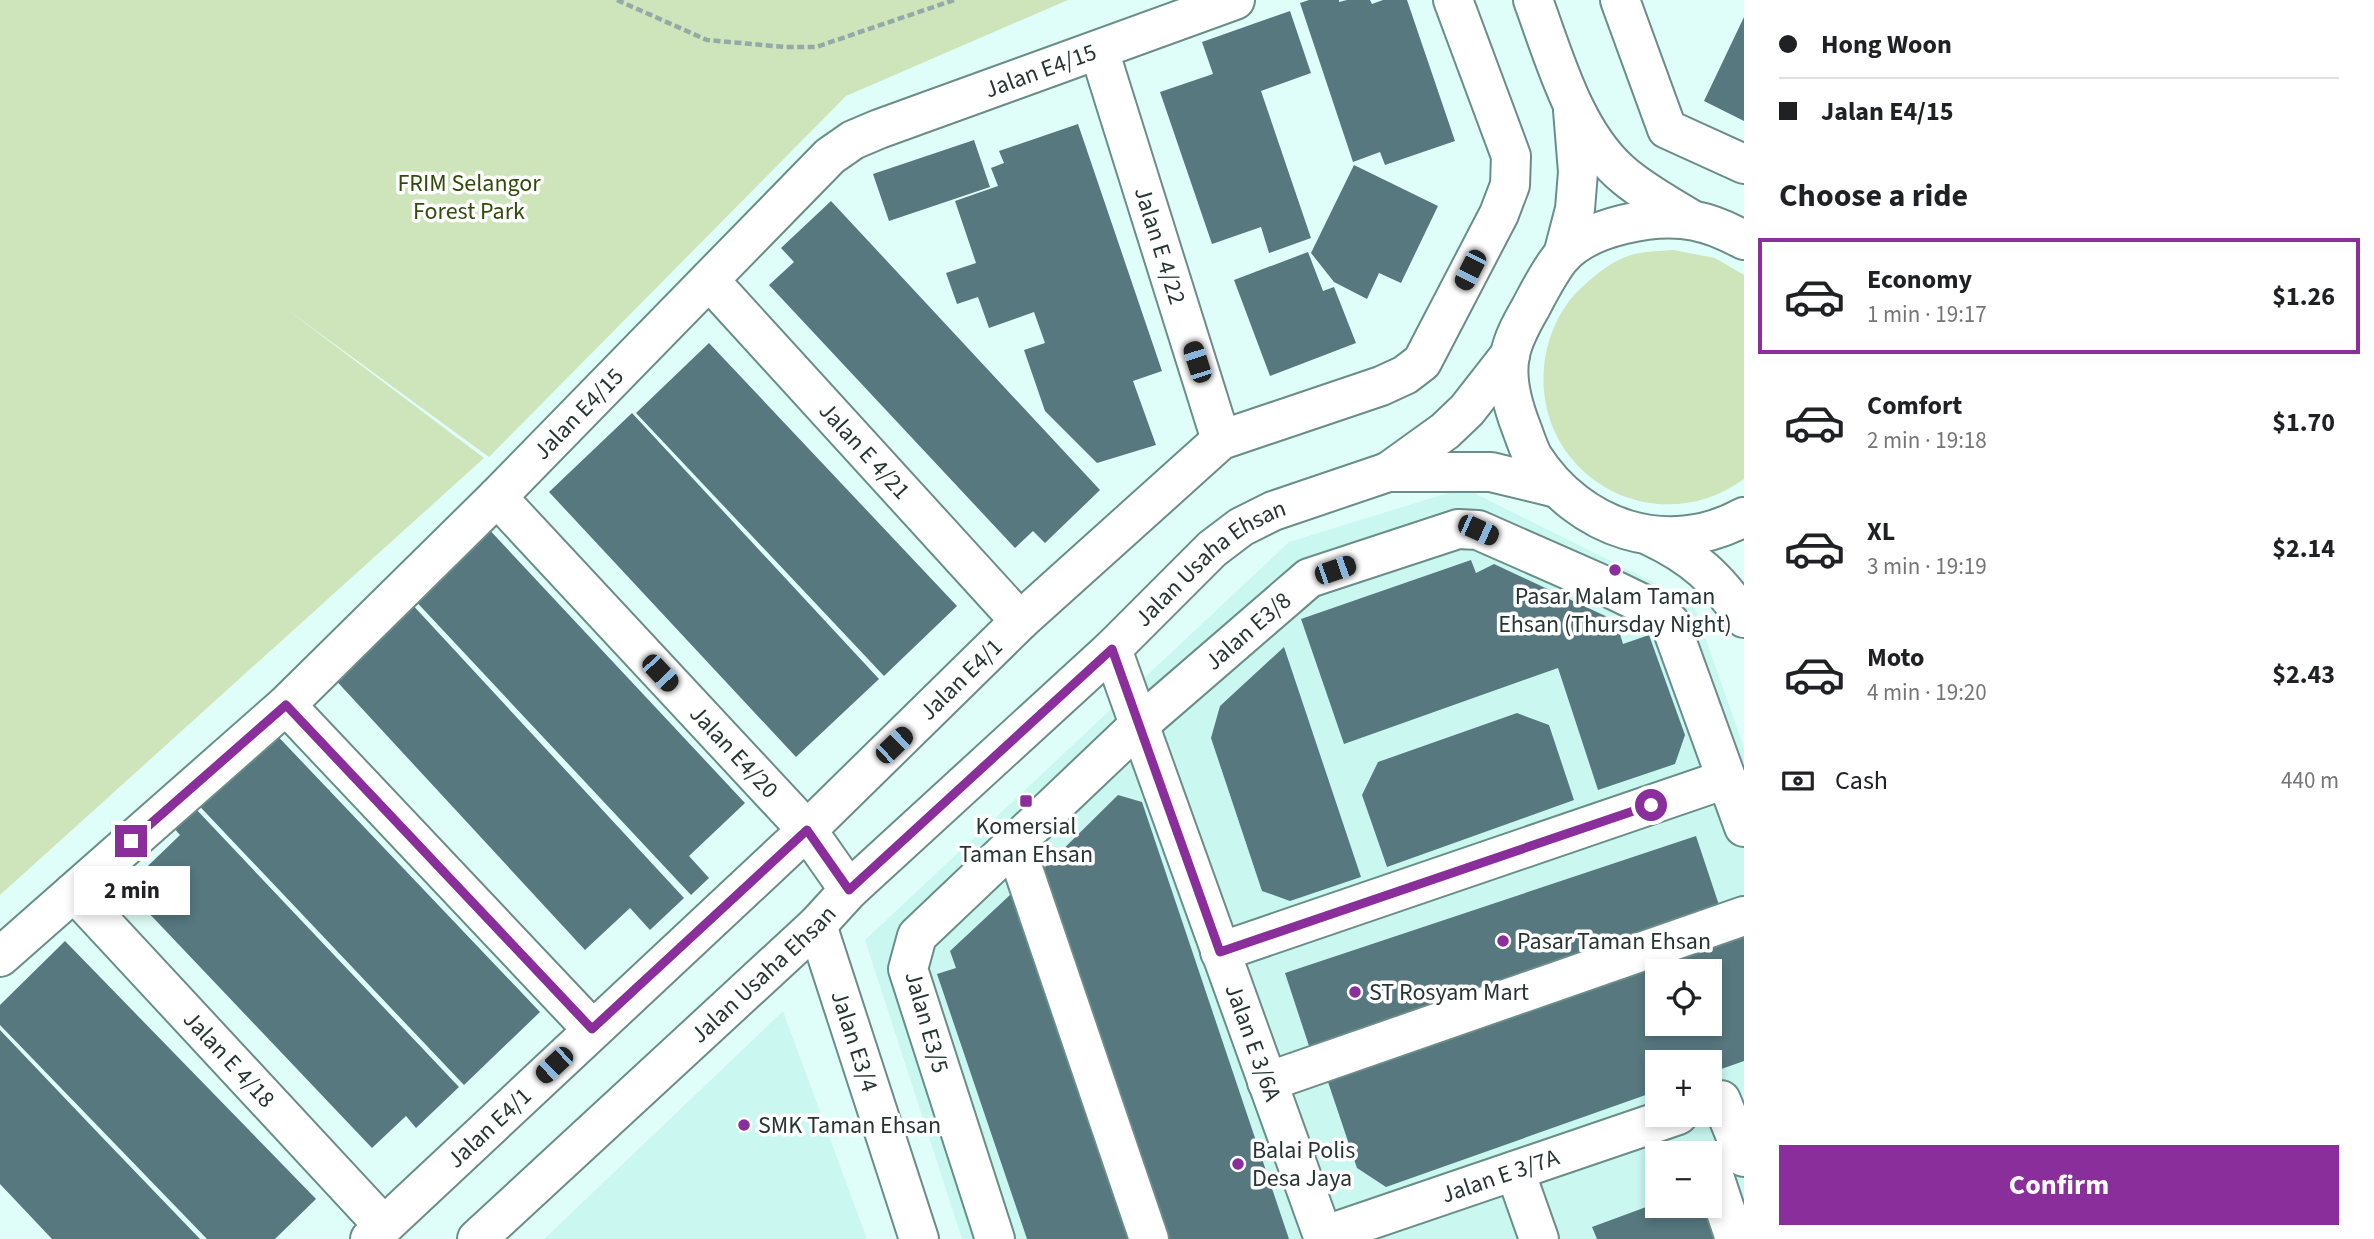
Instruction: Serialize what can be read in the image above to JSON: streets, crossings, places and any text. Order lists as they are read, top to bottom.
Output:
{
  "streets": {
    "street": [
      "Jalan E4/15",
      "Jalan E 4/22",
      "Jalan E 4/21",
      "Jalan Usaha Ehsan",
      "Jalan E3/8",
      "Jalan E4/1",
      "Jalan E4/20",
      "Jalan E3/5",
      "Jalan E3/4",
      "Jalan E 3/6A",
      "Jalan E 4/18",
      "Jalan E 3/7A"
    ]
  },
  "crossings": [
    ["Jalan E4/15", "Jalan E 4/22"],
    ["Jalan E4/15", "Jalan E 4/21"],
    ["Jalan E4/15", "Jalan E4/20"],
    ["Jalan E4/15", "Jalan E 4/18"],
    ["Jalan E 4/22", "Jalan E4/1"],
    ["Jalan E 4/21", "Jalan E4/1"],
    ["Jalan Usaha Ehsan", "Jalan E4/20"],
    ["Jalan Usaha Ehsan", "Jalan E3/4"],
    ["Jalan Usaha Ehsan", "Jalan E 3/6A"],
    ["Jalan E3/8", "Jalan E3/5"],
    ["Jalan E3/8", "Jalan E 3/6A"],
    ["Jalan E4/1", "Jalan E4/20"],
    ["Jalan E4/1", "Jalan E 4/18"],
    ["Jalan E3/5", "Jalan E 3/6A"],
    ["Jalan E 3/6A", "Jalan E 3/7A"]
  ],
  "parks": ["FRIM Selangor Forest Park"],
  "places": {
    "other": [
      "Pasar Malam Taman Ehsan (Thursday Night)",
      "Pasar Taman Ehsan",
      "ST Rosyam Mart",
      "SMK Taman Ehsan",
      "Balai Polis Desa Jaya"
    ],
    "transit": ["Komersial Taman Ehsan"]
  },
  "page": {
    "banner": ["Hong Woon", "Jalan E4/15"],
    "heading": "Choose a ride",
    "list": [
      {
        "name": "Economy",
        "note": "1 min · 19:17",
        "value": "$1.26"
      },
      {
        "name": "Comfort",
        "note": "2 min · 19:18",
        "value": "$1.70"
      },
      {
        "name": "XL",
        "note": "3 min · 19:19",
        "value": "$2.14"
      },
      {
        "name": "Moto",
        "note": "4 min · 19:20",
        "value": "$2.43"
      }
    ],
    "pay": ["Cash", "440 m"],
    "bubble": "2 min",
    "map_buttons": ["+", "−"],
    "buttons": "Confirm"
  }
}
